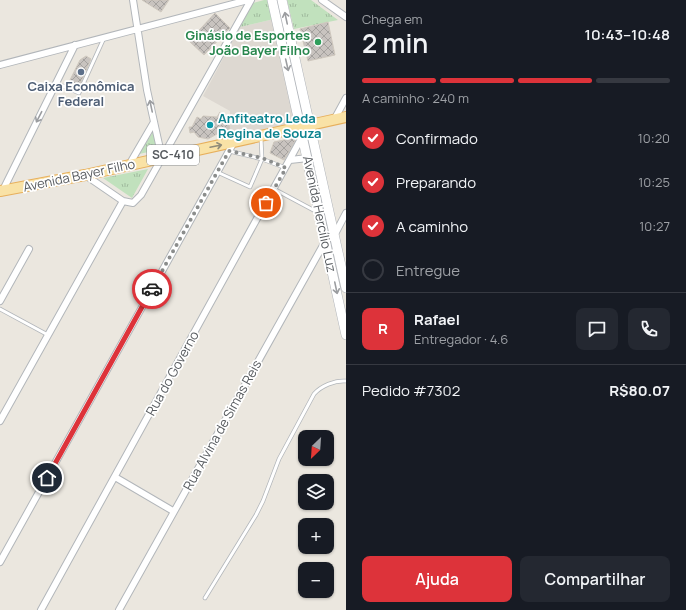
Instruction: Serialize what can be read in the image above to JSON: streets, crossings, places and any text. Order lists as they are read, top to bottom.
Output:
{
  "streets": {
    "main road": ["SC-410", "Avenida Bayer Filho"],
    "street": ["Avenida Hercílio Luz", "Rua do Governo", "Rua Alvina de Simas Reis"]
  },
  "crossings": [
    ["Avenida Bayer Filho", "Avenida Hercílio Luz"],
    ["Avenida Bayer Filho", "Rua do Governo"],
    ["Avenida Hercílio Luz", "Rua do Governo"],
    ["Avenida Hercílio Luz", "Rua Alvina de Simas Reis"]
  ],
  "places": ["Ginásio de Esportes João Bayer Filho", "Caixa Econômica Federal", "Anfiteatro Leda Regina de Souza"],
  "north": "bottom left",
  "page": {
    "heading": ["2 min", "Chega em", "10:43–10:48"],
    "panel": [
      "Rafael",
      "Entregador · 4.6",
      "Pedido #7302",
      "R$80.07"
    ],
    "bar": "A caminho · 240 m",
    "list": [
      ["Confirmado", "10:20"],
      ["Preparando", "10:25"],
      ["A caminho", "10:27"],
      "Entregue"
    ],
    "round": "R",
    "map_buttons": ["+", "−"],
    "buttons": ["Ajuda", "Compartilhar"]
  }
}
